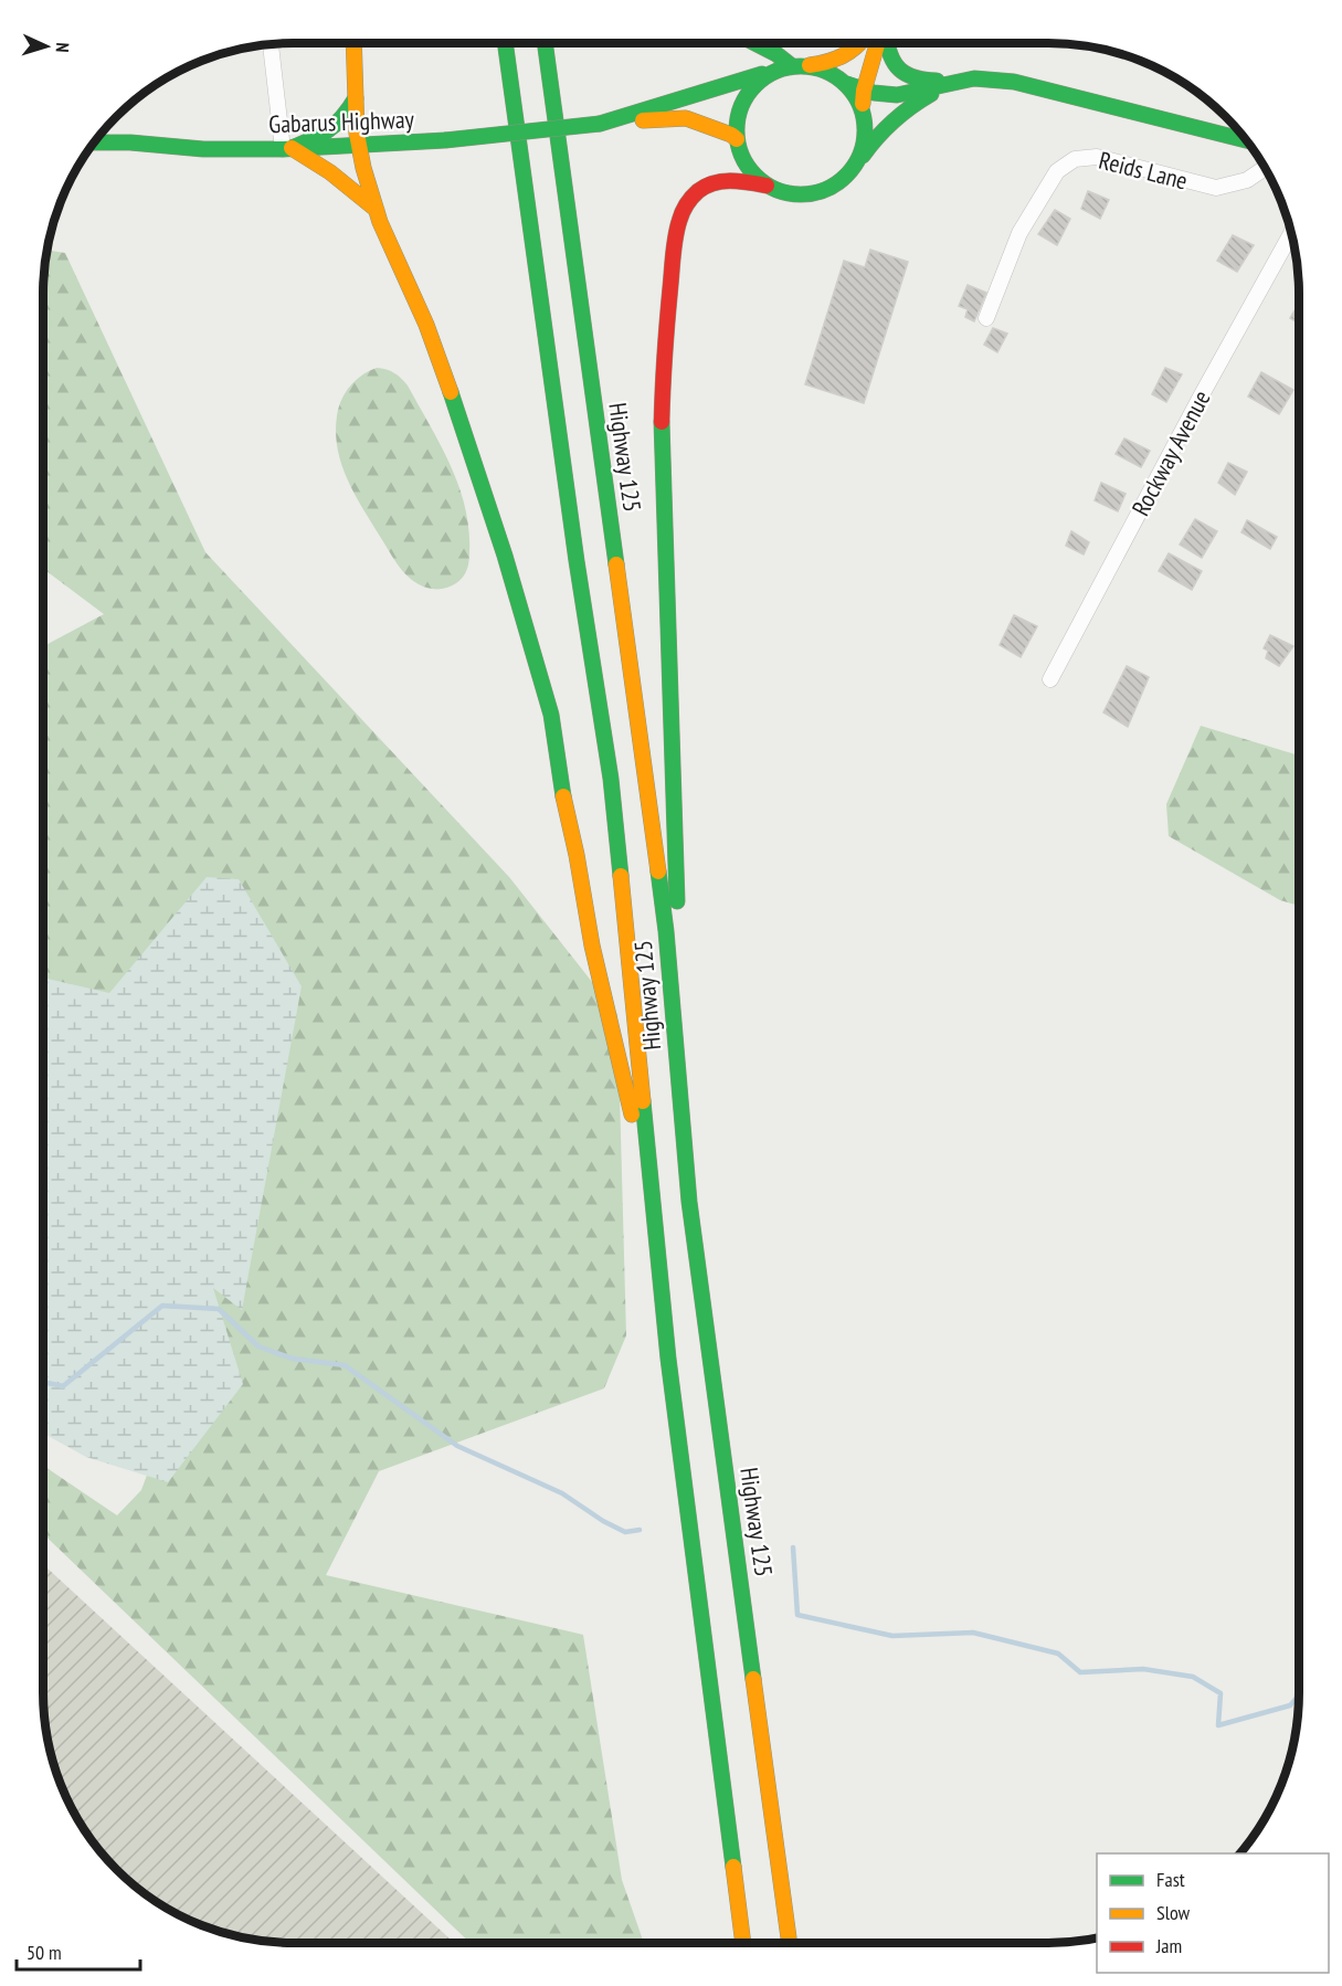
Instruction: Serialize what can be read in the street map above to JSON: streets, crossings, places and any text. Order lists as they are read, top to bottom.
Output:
{
  "streets": {
    "main road": ["Gabarus Highway", "Highway 125"],
    "street": ["Reids Lane", "Rockway Avenue"]
  },
  "legend": ["Fast", "Slow", "Jam"],
  "scale_bar": "50 m",
  "north": "right"
}
